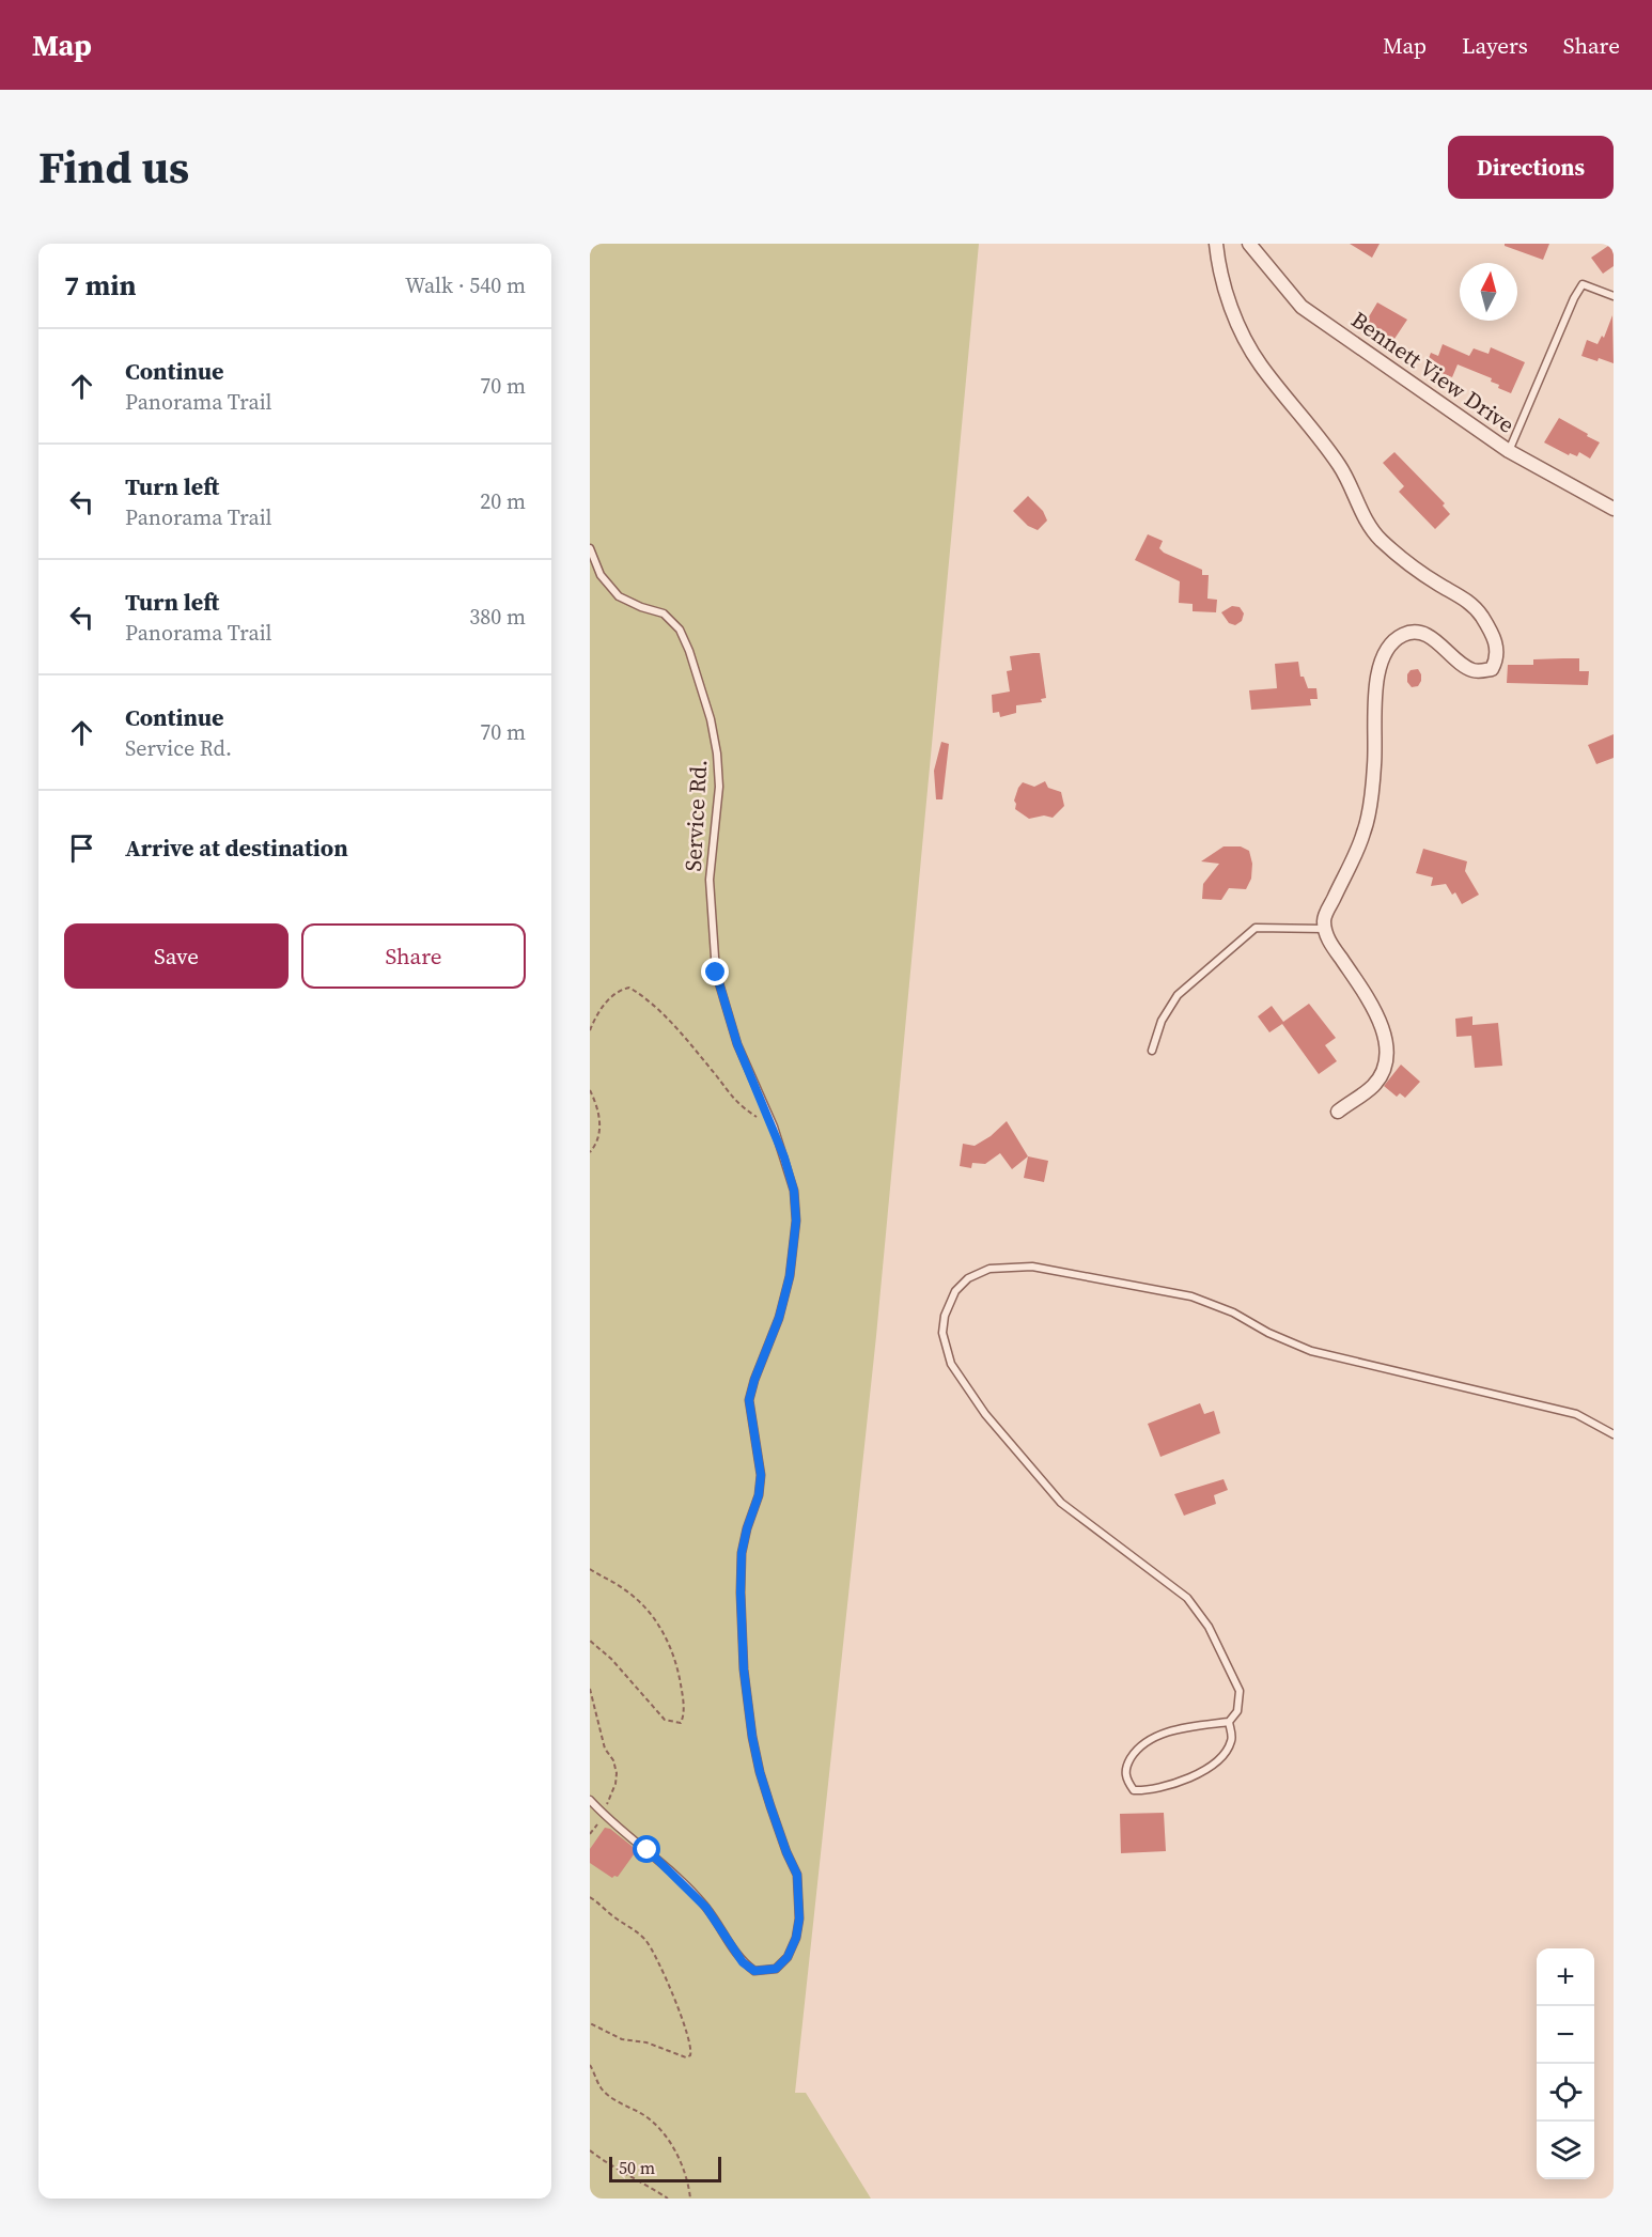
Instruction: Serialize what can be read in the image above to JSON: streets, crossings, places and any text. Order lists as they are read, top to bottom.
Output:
{
  "streets": {
    "street": ["Bennett View Drive"],
    "lane": ["Service Rd."]
  },
  "scale_bar": "50 m",
  "north": "top",
  "page": {
    "header": "Map",
    "nav": ["Map", "Layers", "Share"],
    "title": "Find us",
    "buttons": [
      "Directions",
      ["Save", "Share"]
    ],
    "heading": ["7 min", "Walk · 540 m"],
    "list": [
      ["Continue", "Panorama Trail", "70 m"],
      ["Turn left", "Panorama Trail", "20 m"],
      ["Turn left", "Panorama Trail", "380 m"],
      ["Continue", "Service Rd.", "70 m"],
      "Arrive at destination"
    ],
    "map_buttons": ["+", "−"],
    "scale": "50 m"
  }
}
